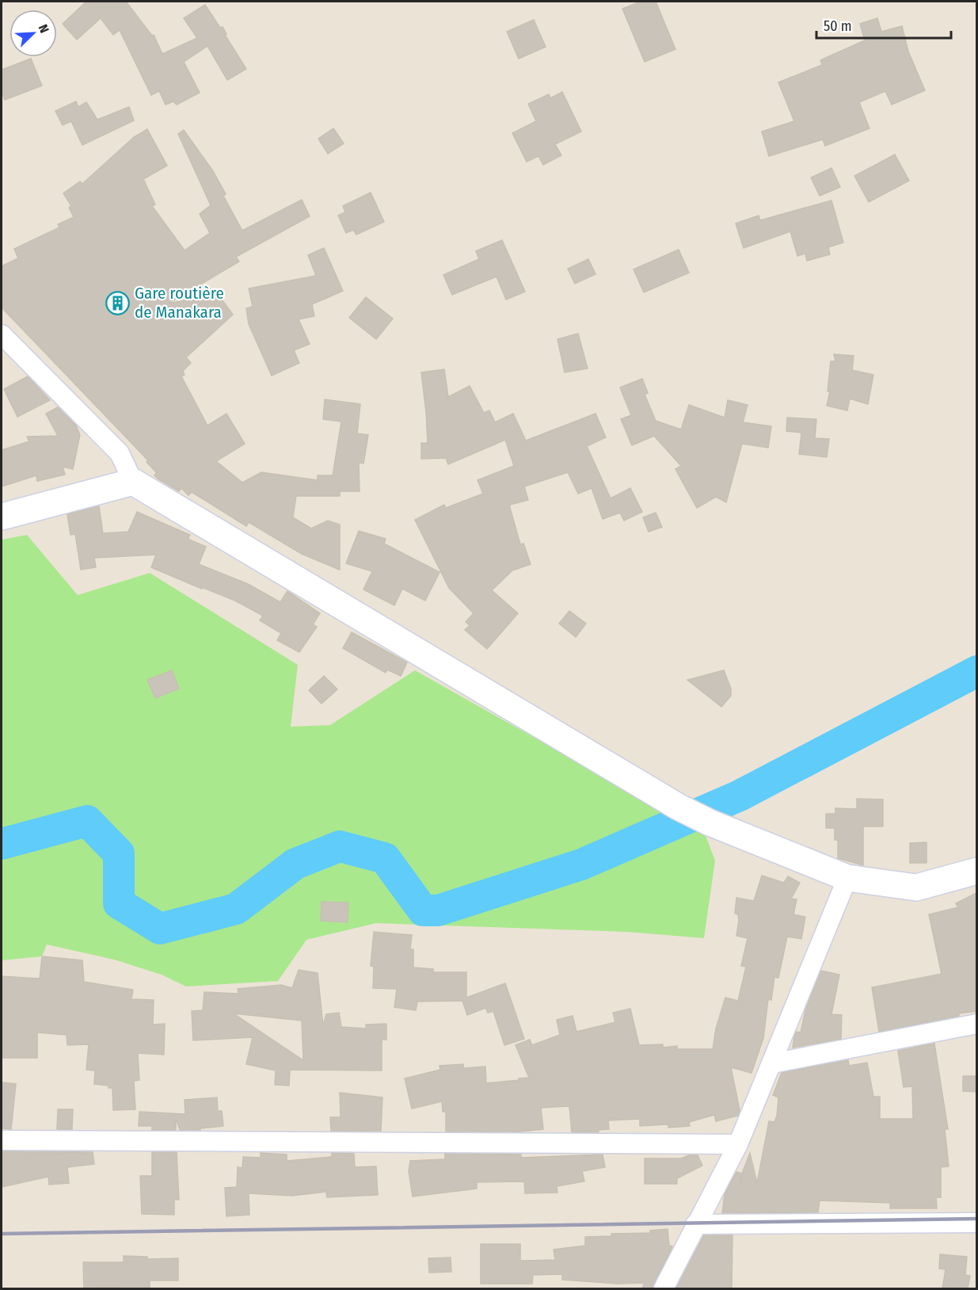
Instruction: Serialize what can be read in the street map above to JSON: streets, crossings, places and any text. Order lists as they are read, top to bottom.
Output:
{
  "places": {
    "building": ["Gare routière de Manakara"]
  },
  "scale_bar": "50 m",
  "north": "top right"
}
